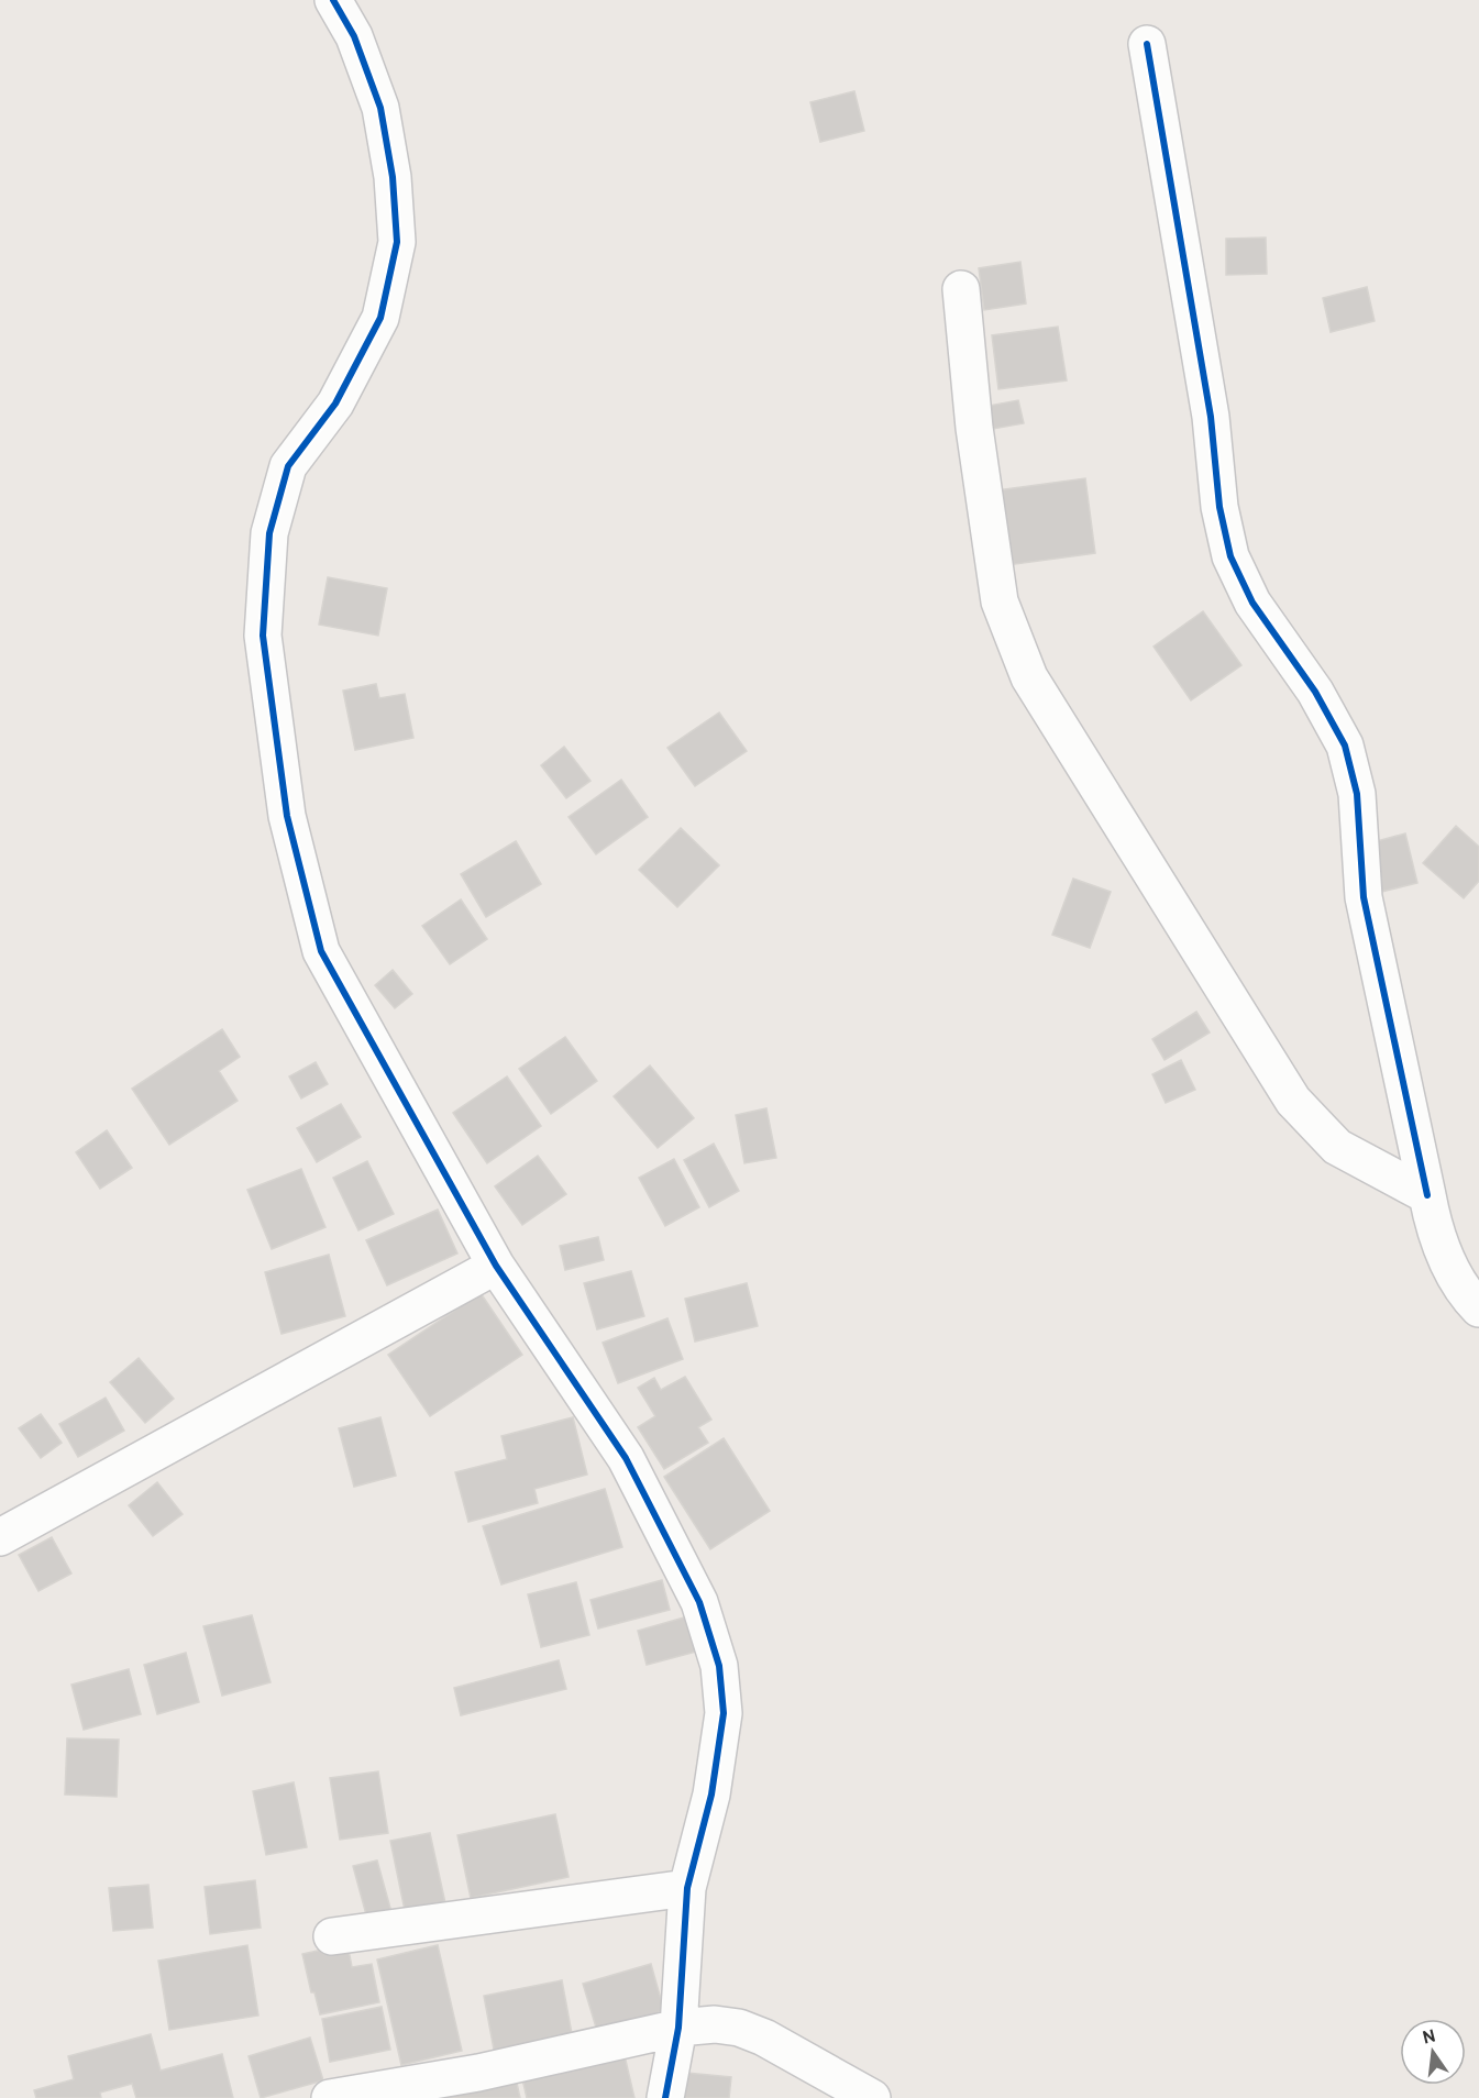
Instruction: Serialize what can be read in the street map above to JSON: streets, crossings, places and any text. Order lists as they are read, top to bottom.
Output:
{
  "north": "top"
}
